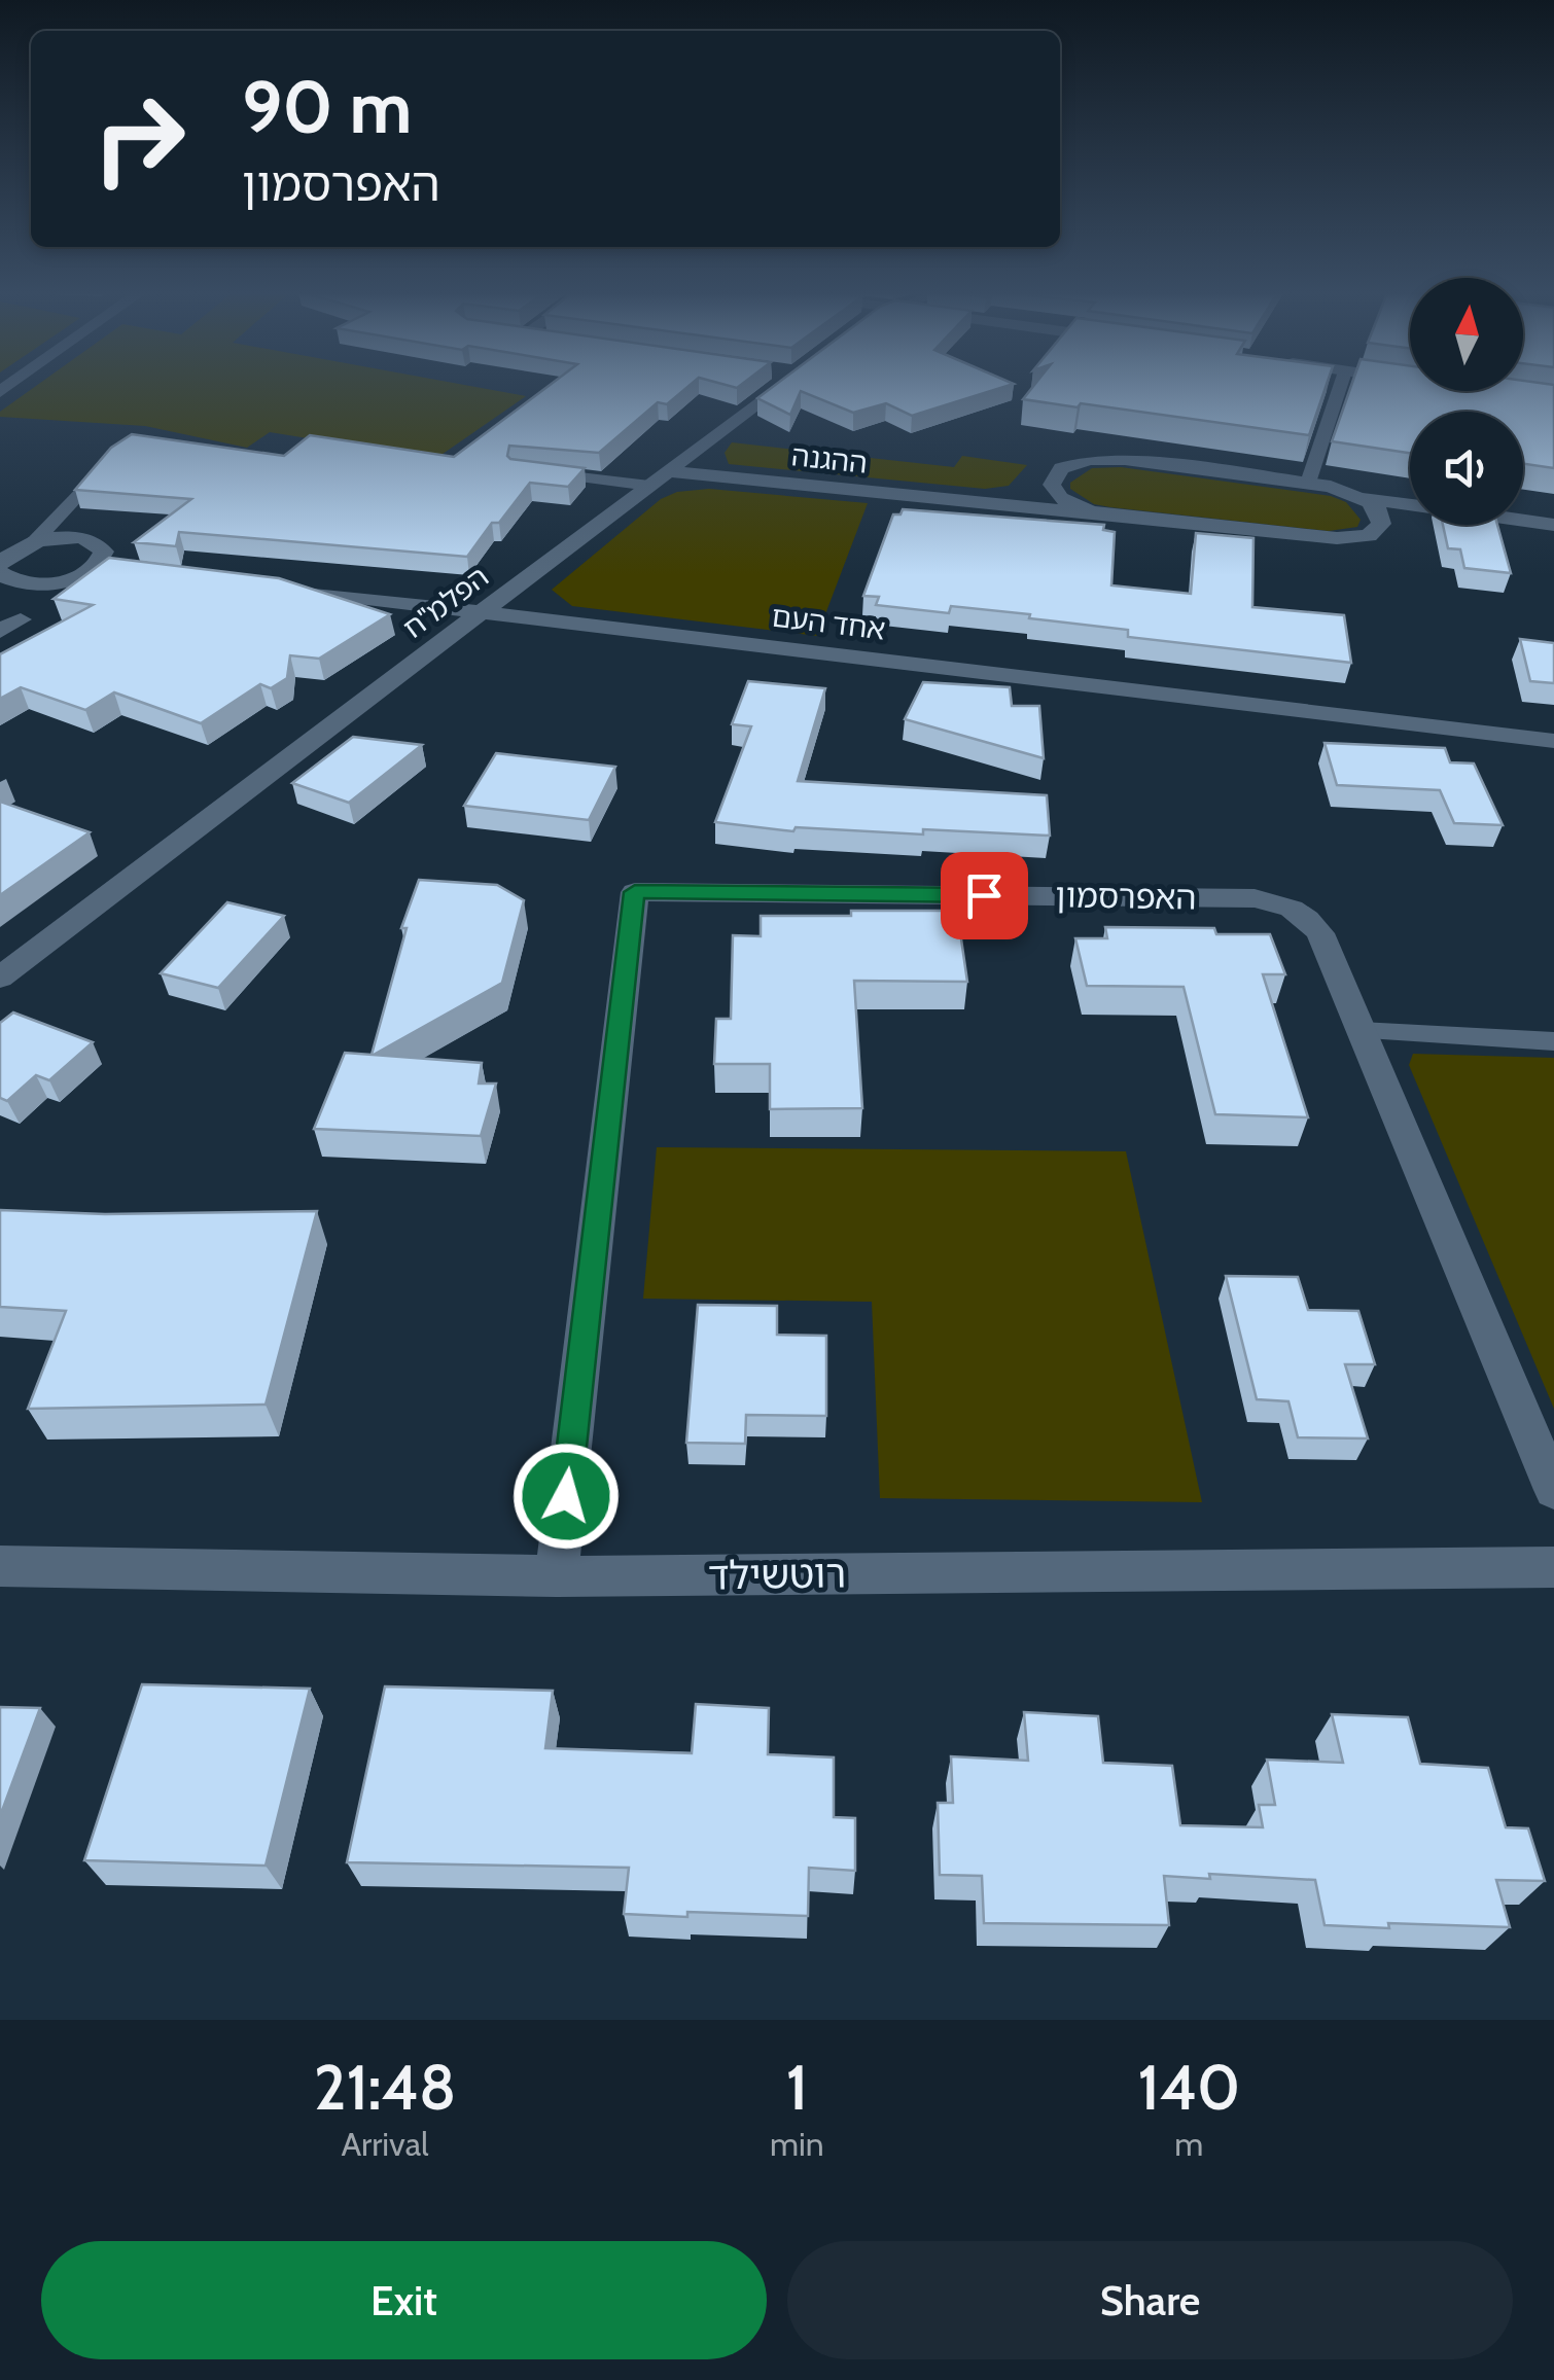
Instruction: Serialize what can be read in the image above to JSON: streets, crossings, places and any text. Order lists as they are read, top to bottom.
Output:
{
  "streets": {
    "street": [
      "ההגנה",
      "הפלמ\"ח",
      "אחד העם",
      "האפרסמון",
      "רוטשילד"
    ]
  },
  "crossings": [
    ["ההגנה", "הפלמ\"ח"],
    ["הפלמ\"ח", "אחד העם"],
    ["האפרסמון", "רוטשילד"]
  ],
  "north": "top",
  "page": {
    "turn": ["90 m", "האפרסמון"],
    "eta": [
      "21:48",
      "Arrival",
      "1",
      "min",
      "140",
      "m"
    ],
    "buttons": ["Exit", "Share"]
  }
}
